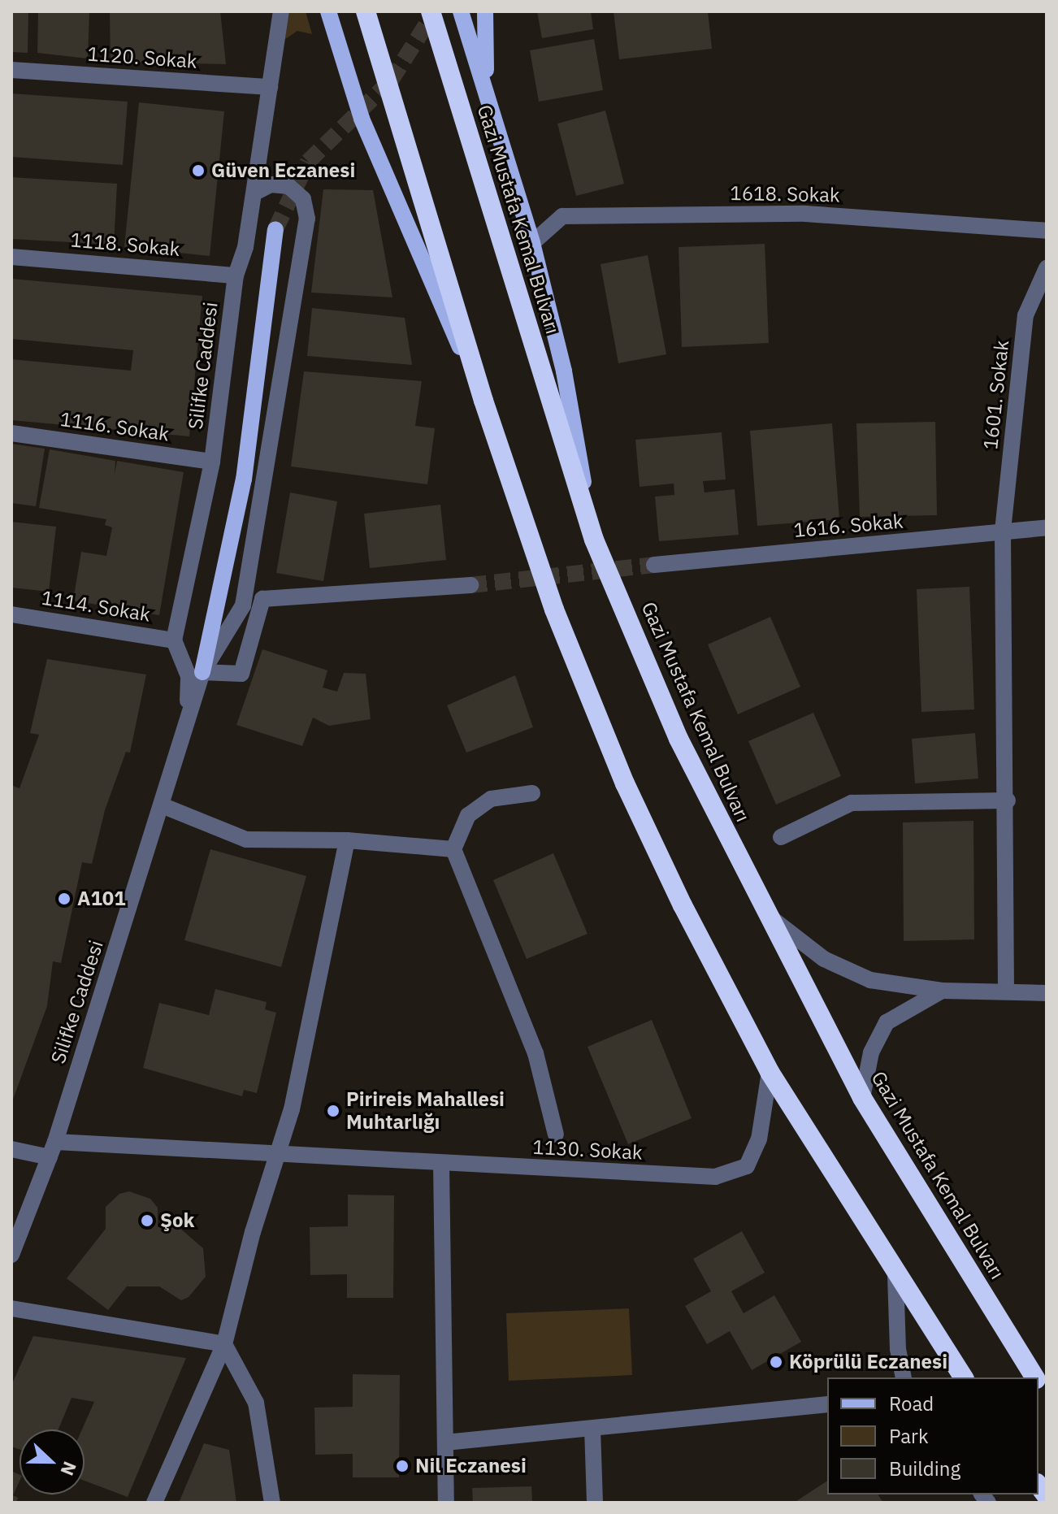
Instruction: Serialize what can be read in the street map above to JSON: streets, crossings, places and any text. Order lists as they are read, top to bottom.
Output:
{
  "streets": {
    "highway": ["Gazi Mustafa Kemal Bulvarı"],
    "street": [
      "1120. Sokak",
      "1618. Sokak",
      "1118. Sokak",
      "Silifke Caddesi",
      "1601. Sokak",
      "1116. Sokak",
      "1616. Sokak",
      "1114. Sokak",
      "1130. Sokak"
    ]
  },
  "crossings": [
    ["1120. Sokak", "Silifke Caddesi"],
    ["1118. Sokak", "Silifke Caddesi"],
    ["Silifke Caddesi", "1116. Sokak"],
    ["Silifke Caddesi", "1114. Sokak"],
    ["Silifke Caddesi", "1130. Sokak"],
    ["1601. Sokak", "1616. Sokak"]
  ],
  "places": [
    "Güven Eczanesi",
    "A101",
    "Pirireis Mahallesi Muhtarlığı",
    "Şok",
    "Köprülü Eczanesi",
    "Nil Eczanesi"
  ],
  "legend": ["Road", "Park", "Building"],
  "north": "right"
}
